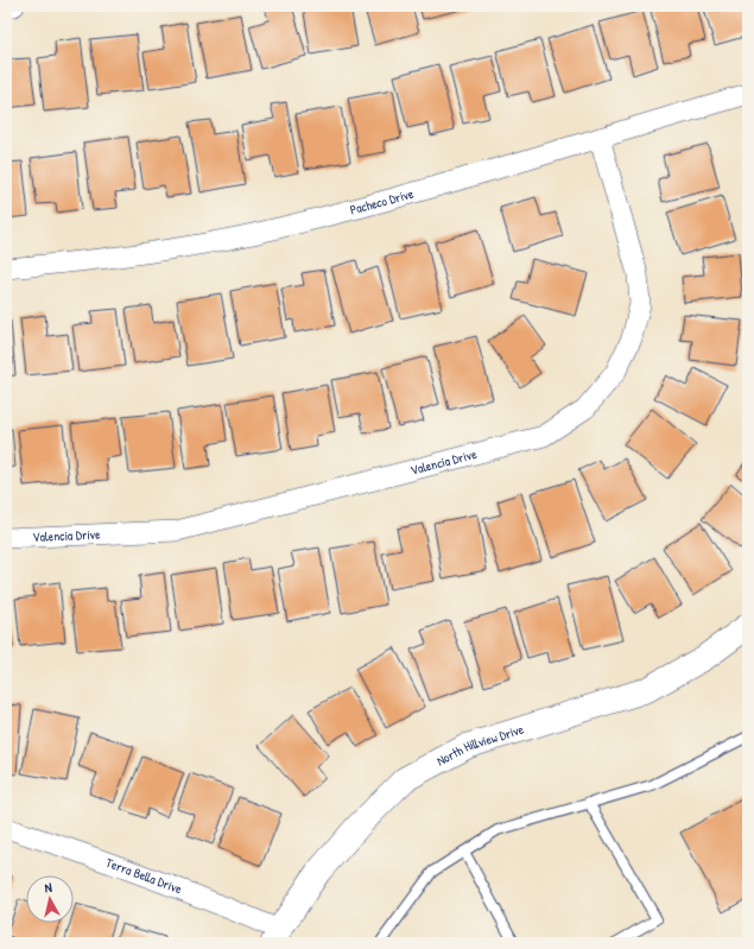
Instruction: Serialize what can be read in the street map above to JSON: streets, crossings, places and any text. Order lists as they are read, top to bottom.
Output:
{
  "streets": {
    "street": [
      "Pacheco Drive",
      "Valencia Drive",
      "North Hillview Drive",
      "Terra Bella Drive"
    ]
  },
  "crossings": [
    ["Pacheco Drive", "Valencia Drive"],
    ["North Hillview Drive", "Terra Bella Drive"]
  ],
  "north": "top"
}
